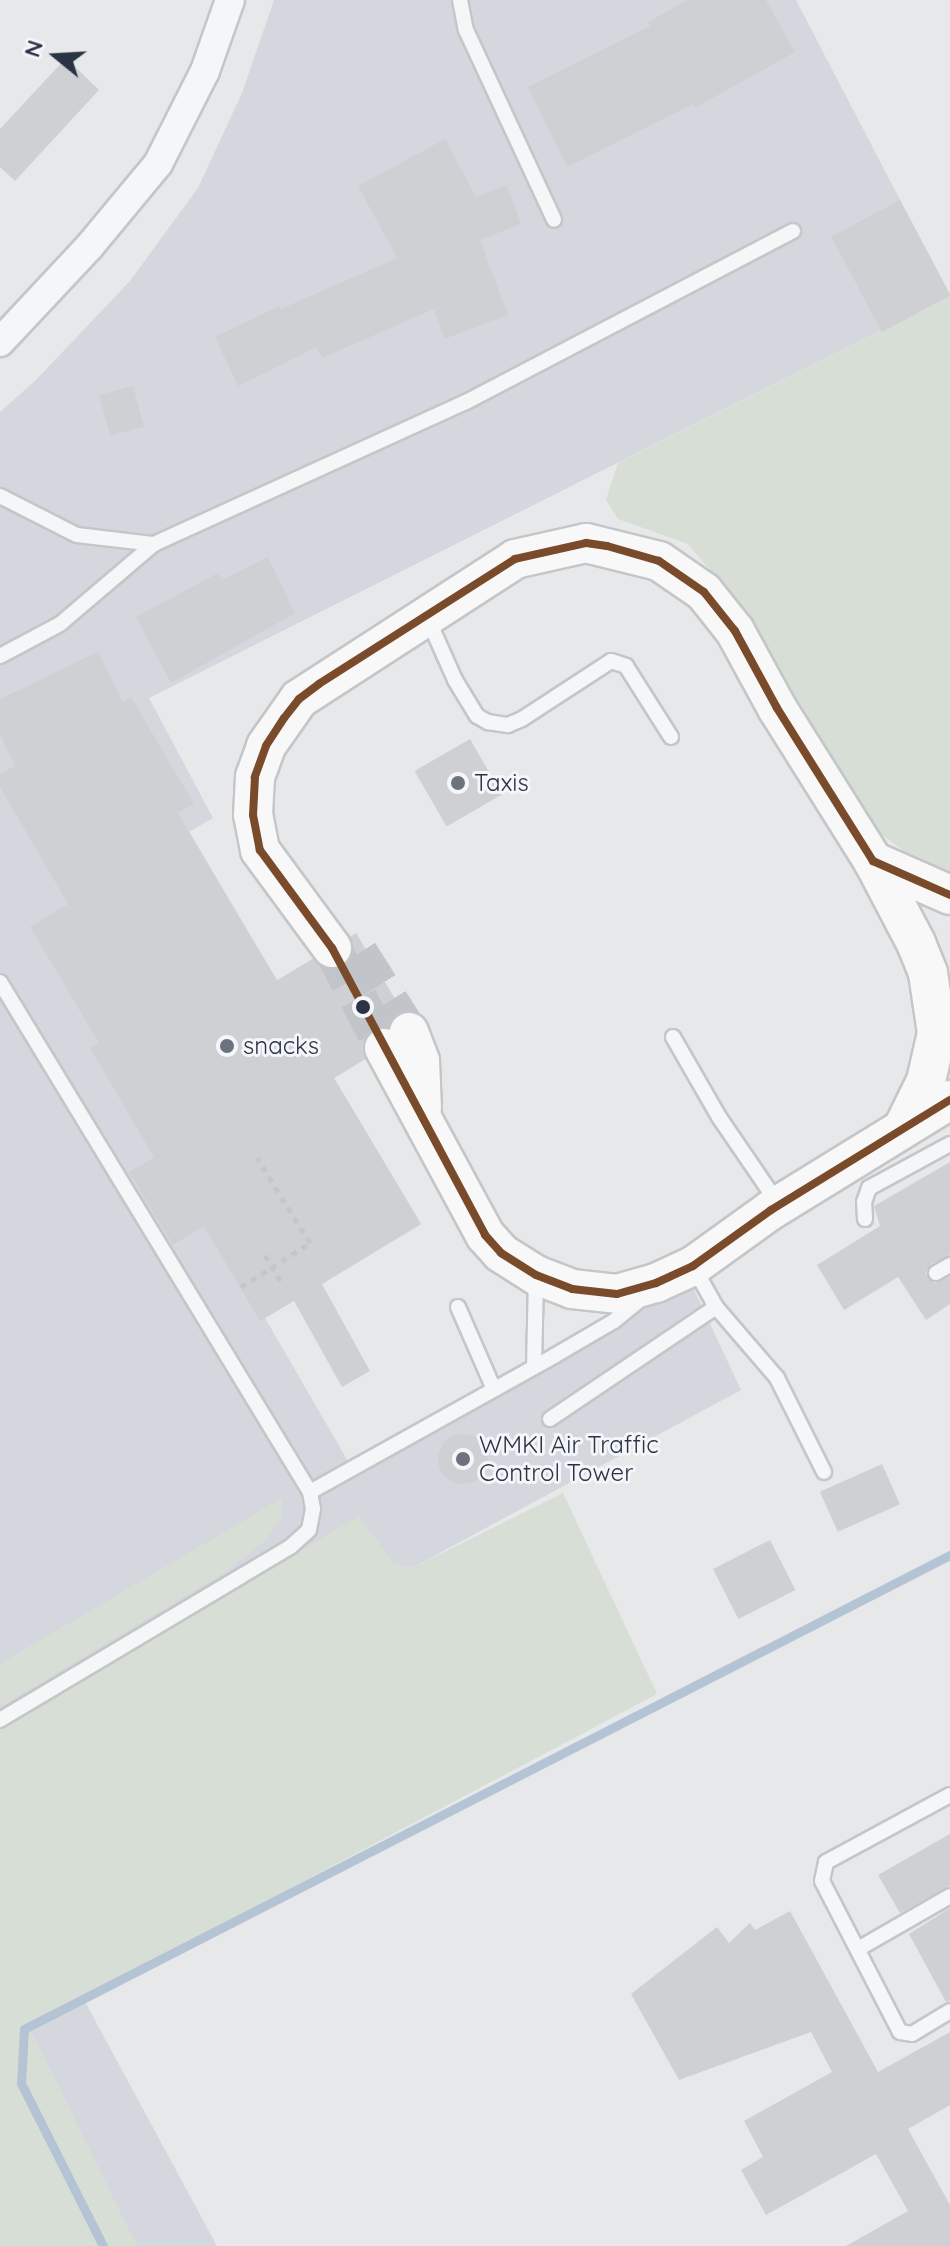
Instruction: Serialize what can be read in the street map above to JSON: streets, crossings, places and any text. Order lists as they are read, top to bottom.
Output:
{
  "places": ["Taxis", "snacks", "WMKI Air Traffic Control Tower"],
  "north": "left"
}
